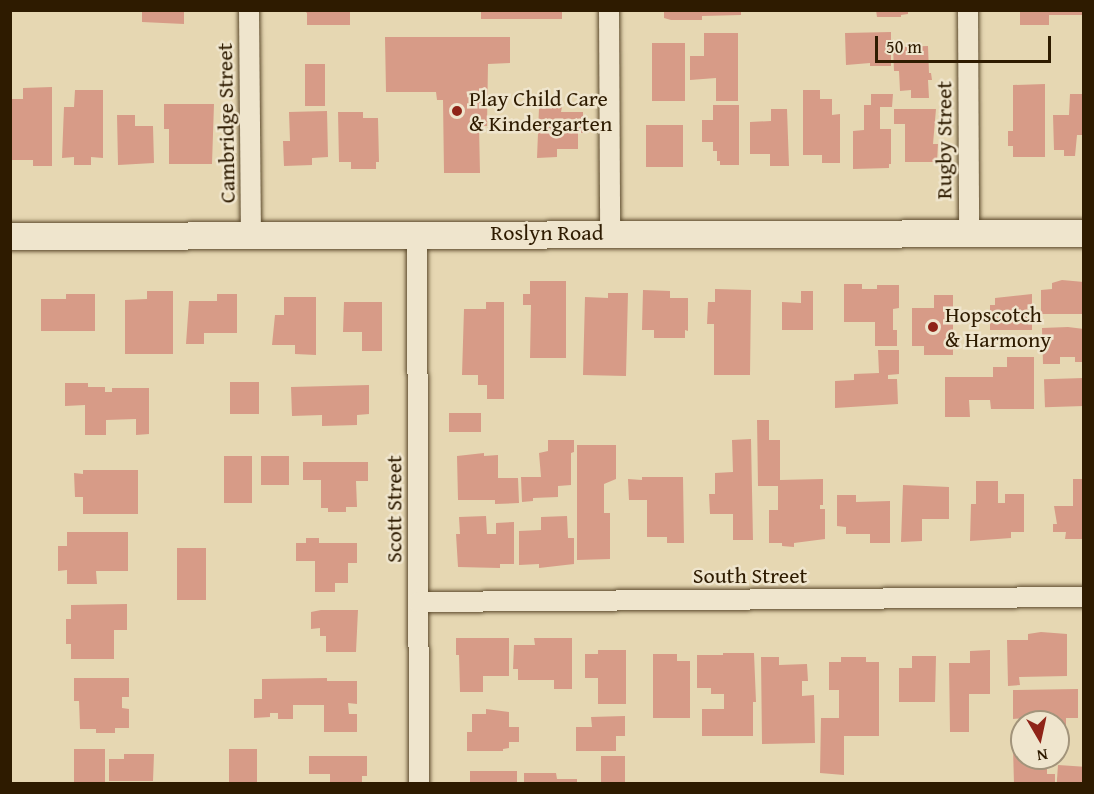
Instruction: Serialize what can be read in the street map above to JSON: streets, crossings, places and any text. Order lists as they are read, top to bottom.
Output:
{
  "streets": {
    "street": [
      "Cambridge Street",
      "Rugby Street",
      "Roslyn Road",
      "Scott Street",
      "South Street"
    ]
  },
  "crossings": [
    ["Cambridge Street", "Roslyn Road"],
    ["Rugby Street", "Roslyn Road"],
    ["Roslyn Road", "Scott Street"],
    ["Scott Street", "South Street"]
  ],
  "places": ["Play Child Care & Kindergarten", "Hopscotch & Harmony"],
  "scale_bar": "50 m",
  "north": "bottom"
}
